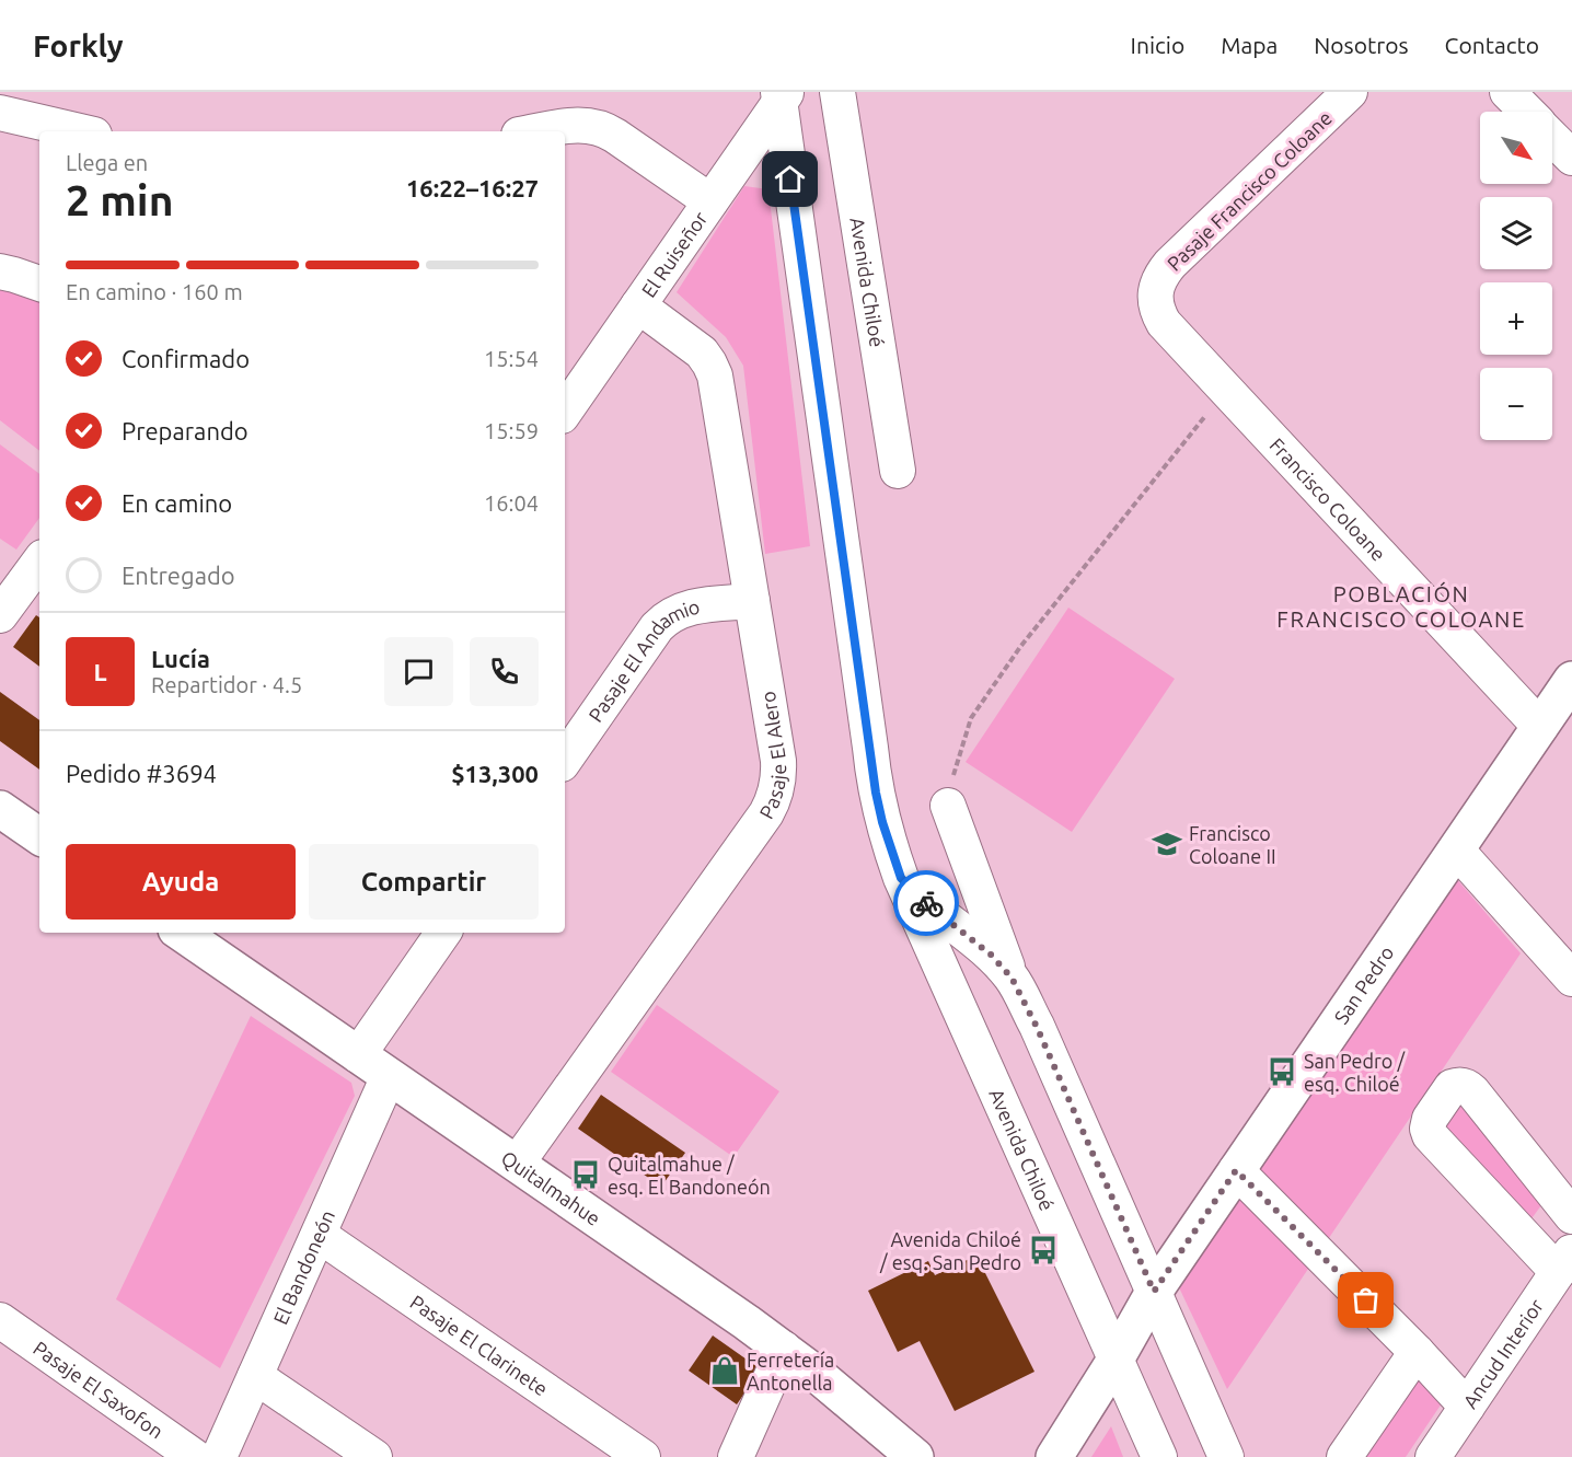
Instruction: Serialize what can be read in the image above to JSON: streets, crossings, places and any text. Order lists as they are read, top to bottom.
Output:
{
  "streets": {
    "street": [
      "Pasaje Francisco Coloane",
      "El Ruiseñor",
      "Avenida Chiloé",
      "Francisco Coloane",
      "Pasaje El Andamio",
      "Pasaje El Alero",
      "San Pedro",
      "Quitalmahue",
      "El Bandoneón",
      "Pasaje El Clarinete",
      "Ancud Interior",
      "Pasaje El Saxofon"
    ]
  },
  "crossings": [
    ["Pasaje Francisco Coloane", "Francisco Coloane"],
    ["El Ruiseñor", "Avenida Chiloé"],
    ["El Ruiseñor", "Pasaje El Alero"],
    ["Avenida Chiloé", "San Pedro"],
    ["Francisco Coloane", "San Pedro"],
    ["Pasaje El Andamio", "Pasaje El Alero"],
    ["Pasaje El Alero", "Quitalmahue"],
    ["Quitalmahue", "El Bandoneón"],
    ["El Bandoneón", "Pasaje El Clarinete"]
  ],
  "districts": ["POBLACIÓN FRANCISCO COLOANE"],
  "places": {
    "school or university": ["Francisco Coloane II"],
    "bus stop": ["San Pedro / esq. Chiloé", "Quitalmahue / esq. El Bandoneón", "Avenida Chiloé / esq. San Pedro"],
    "shop": ["Ferretería Antonella"]
  },
  "north": "bottom right",
  "page": {
    "header": "Forkly",
    "nav": [
      "Inicio",
      "Mapa",
      "Nosotros",
      "Contacto"
    ],
    "map_buttons": ["+", "−"],
    "heading": ["2 min", "Llega en", "16:22–16:27"],
    "panel": [
      "Lucía",
      "Repartidor · 4.5",
      "Pedido #3694",
      "$13,300"
    ],
    "bar": "En camino · 160 m",
    "list": [
      ["Confirmado", "15:54"],
      ["Preparando", "15:59"],
      ["En camino", "16:04"],
      "Entregado"
    ],
    "round": "L",
    "buttons": ["Ayuda", "Compartir"]
  }
}
